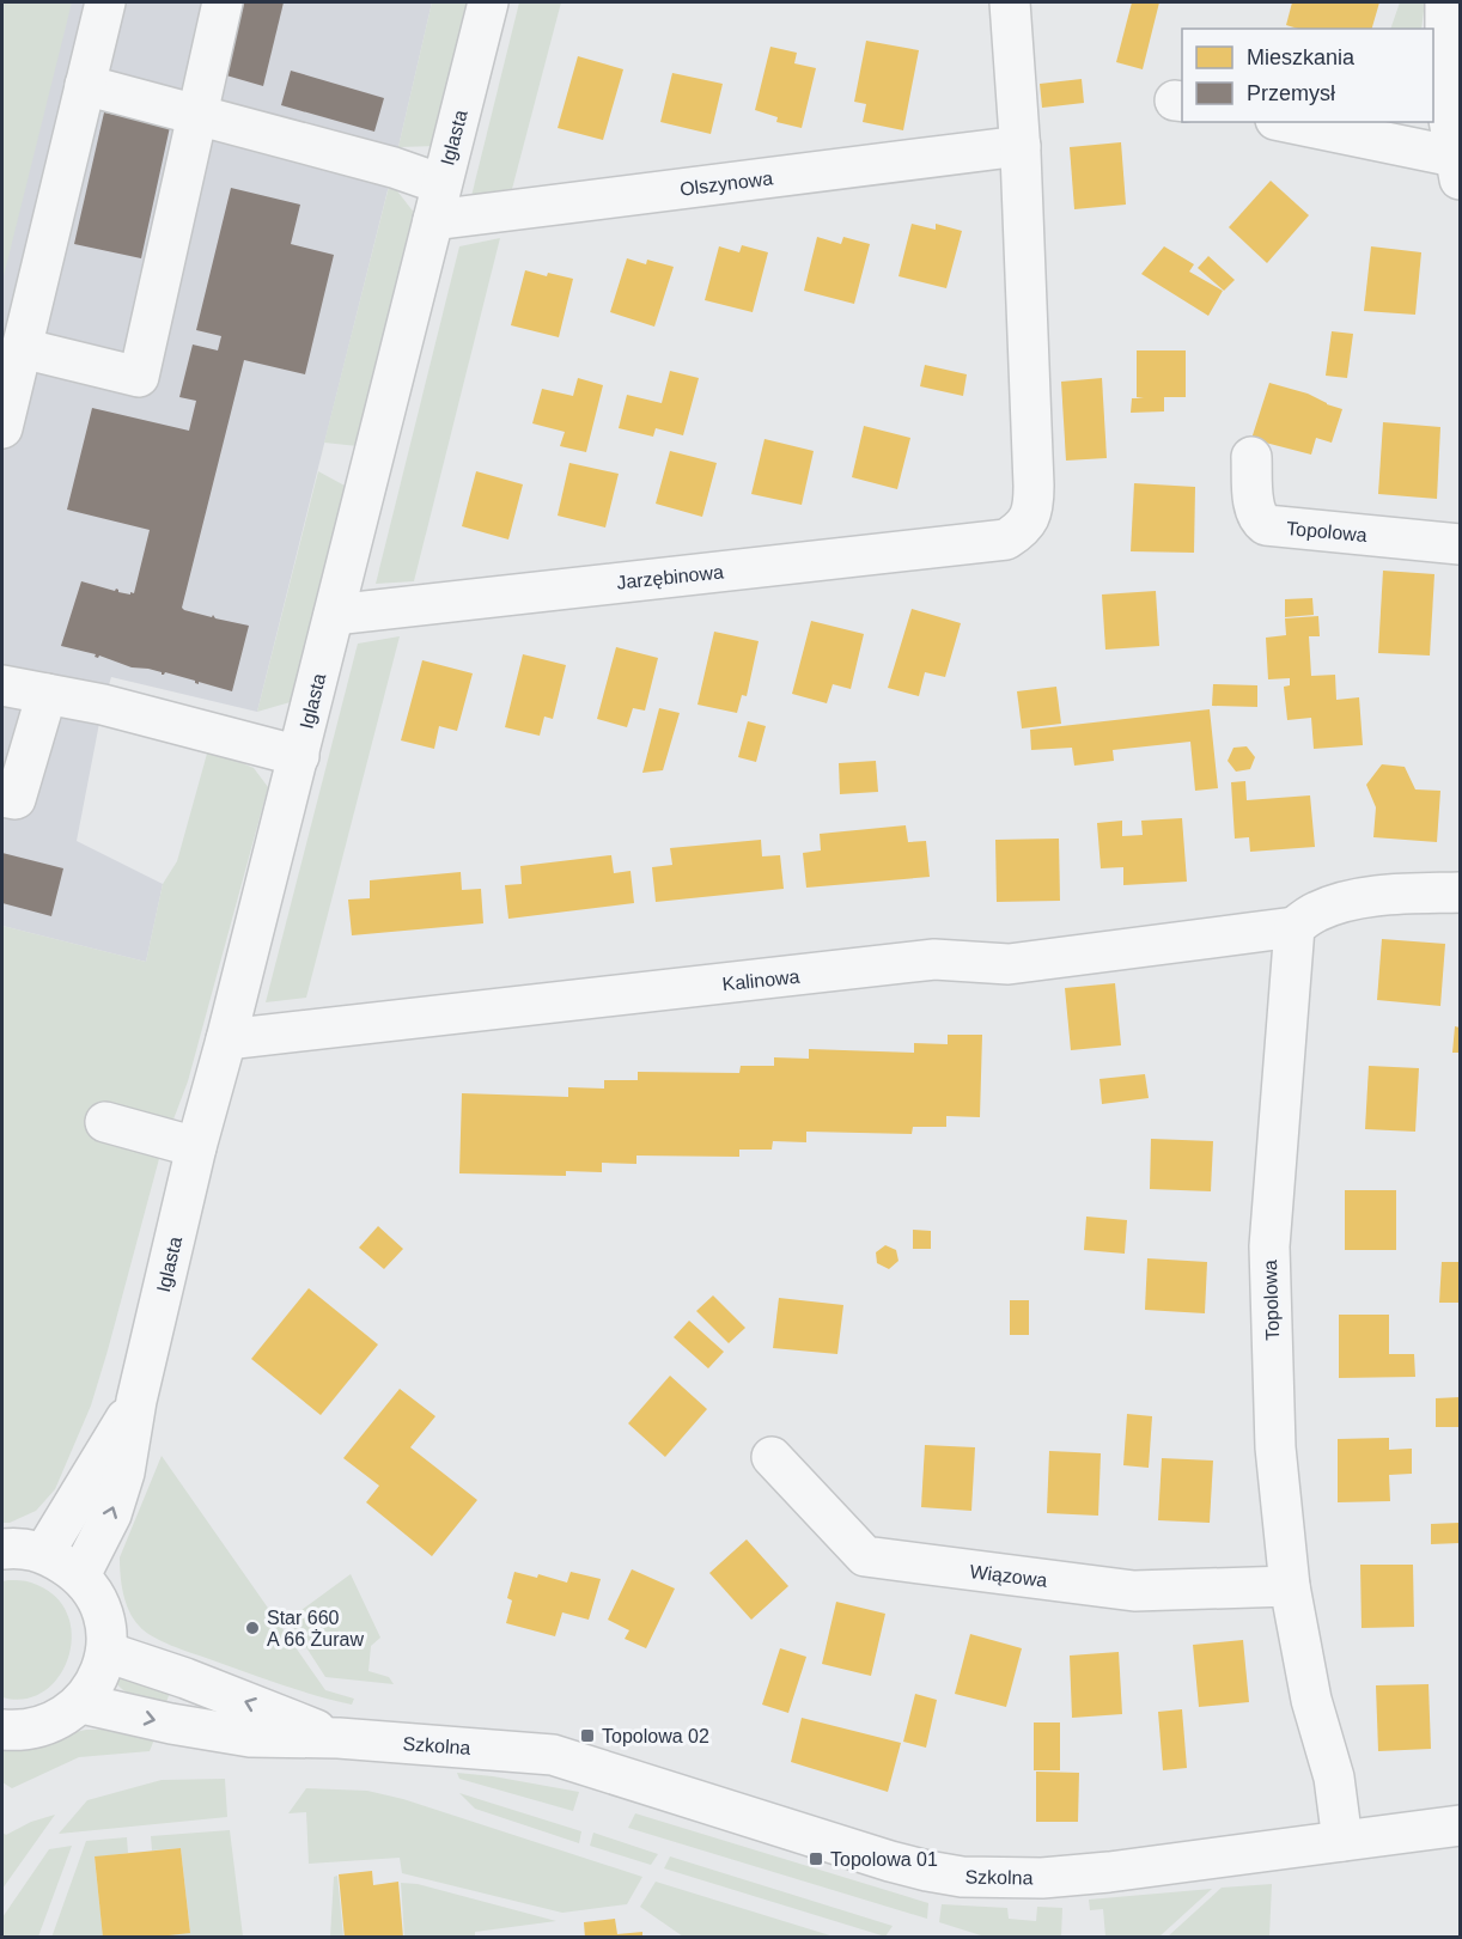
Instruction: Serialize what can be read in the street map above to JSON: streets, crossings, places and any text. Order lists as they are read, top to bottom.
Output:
{
  "streets": {
    "street": [
      "Iglasta",
      "Olszynowa",
      "Topolowa",
      "Jarzębinowa",
      "Kalinowa",
      "Wiązowa",
      "Szkolna"
    ]
  },
  "crossings": [
    ["Iglasta", "Olszynowa"],
    ["Iglasta", "Jarzębinowa"],
    ["Iglasta", "Kalinowa"],
    ["Olszynowa", "Jarzębinowa"],
    ["Topolowa", "Kalinowa"],
    ["Topolowa", "Wiązowa"],
    ["Topolowa", "Szkolna"]
  ],
  "places": {
    "other": ["Star 660 A 66 Żuraw"],
    "transit": ["Topolowa 02", "Topolowa 01"]
  },
  "legend": ["Mieszkania", "Przemysł"]
}
